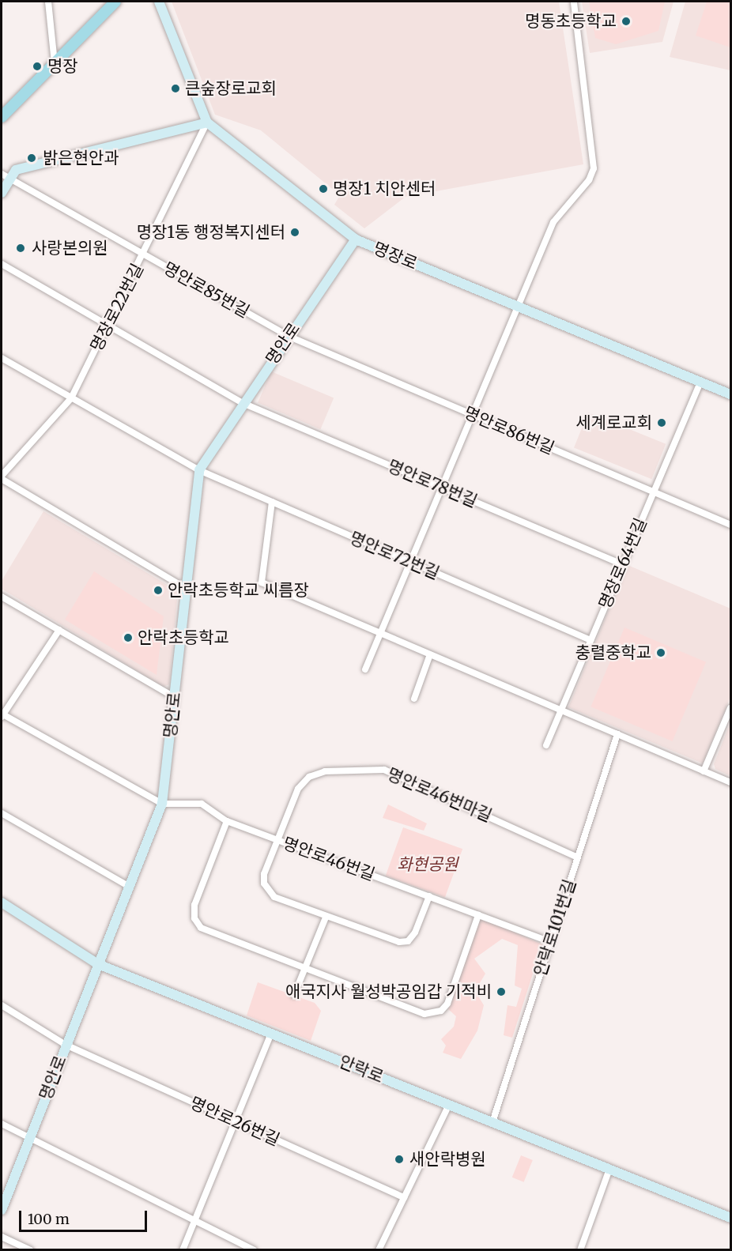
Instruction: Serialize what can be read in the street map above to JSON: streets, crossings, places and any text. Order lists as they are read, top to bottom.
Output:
{
  "streets": {
    "main road": ["명장로", "명안로", "안락로"],
    "street": [
      "명안로85번길",
      "명장로22번길",
      "명안로86번길",
      "명안로78번길",
      "명안로72번길",
      "명장로64번길",
      "명안로46번마길",
      "명안로46번길",
      "안락로101번길",
      "명안로26번길"
    ]
  },
  "crossings": [
    ["명장로", "명장로22번길"],
    ["명장로", "명안로"],
    ["명장로", "명장로64번길"],
    ["명안로85번길", "명장로22번길"],
    ["명안로85번길", "명안로"],
    ["명안로85번길", "명안로86번길"],
    ["명장로22번길", "명안로78번길"],
    ["명장로22번길", "명안로72번길"],
    ["명안로", "명안로86번길"],
    ["명안로", "명안로78번길"],
    ["명안로", "명안로72번길"],
    ["명안로", "명안로46번길"],
    ["명안로", "안락로"],
    ["명안로", "명안로26번길"],
    ["명안로86번길", "명장로64번길"],
    ["명안로78번길", "명장로64번길"],
    ["명안로72번길", "명장로64번길"],
    ["명안로46번마길", "명안로46번길"],
    ["명안로46번마길", "안락로101번길"],
    ["명안로46번길", "안락로101번길"],
    ["안락로101번길", "안락로"]
  ],
  "parks": ["화현공원"],
  "places": [
    "명동초등학교",
    "명장",
    "큰숲장로교회",
    "밝은현안과",
    "명장1 치안센터",
    "명장1동 행정복지센터",
    "사랑본의원",
    "세계로교회",
    "안락초등학교 씨름장",
    "안락초등학교",
    "충렬중학교",
    "애국지사 월성박공임갑 기적비",
    "새안락병원"
  ],
  "scale_bar": "100 m"
}
